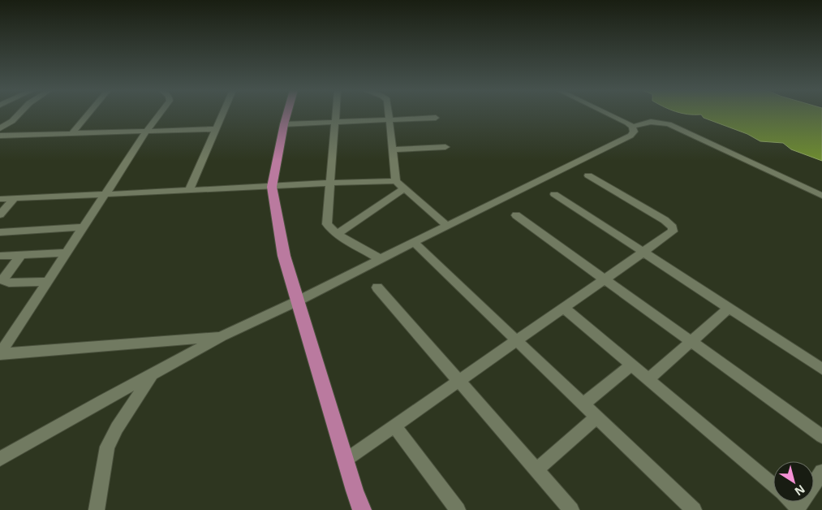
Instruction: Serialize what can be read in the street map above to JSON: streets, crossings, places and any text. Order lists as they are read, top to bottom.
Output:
{
  "north": "bottom right"
}
